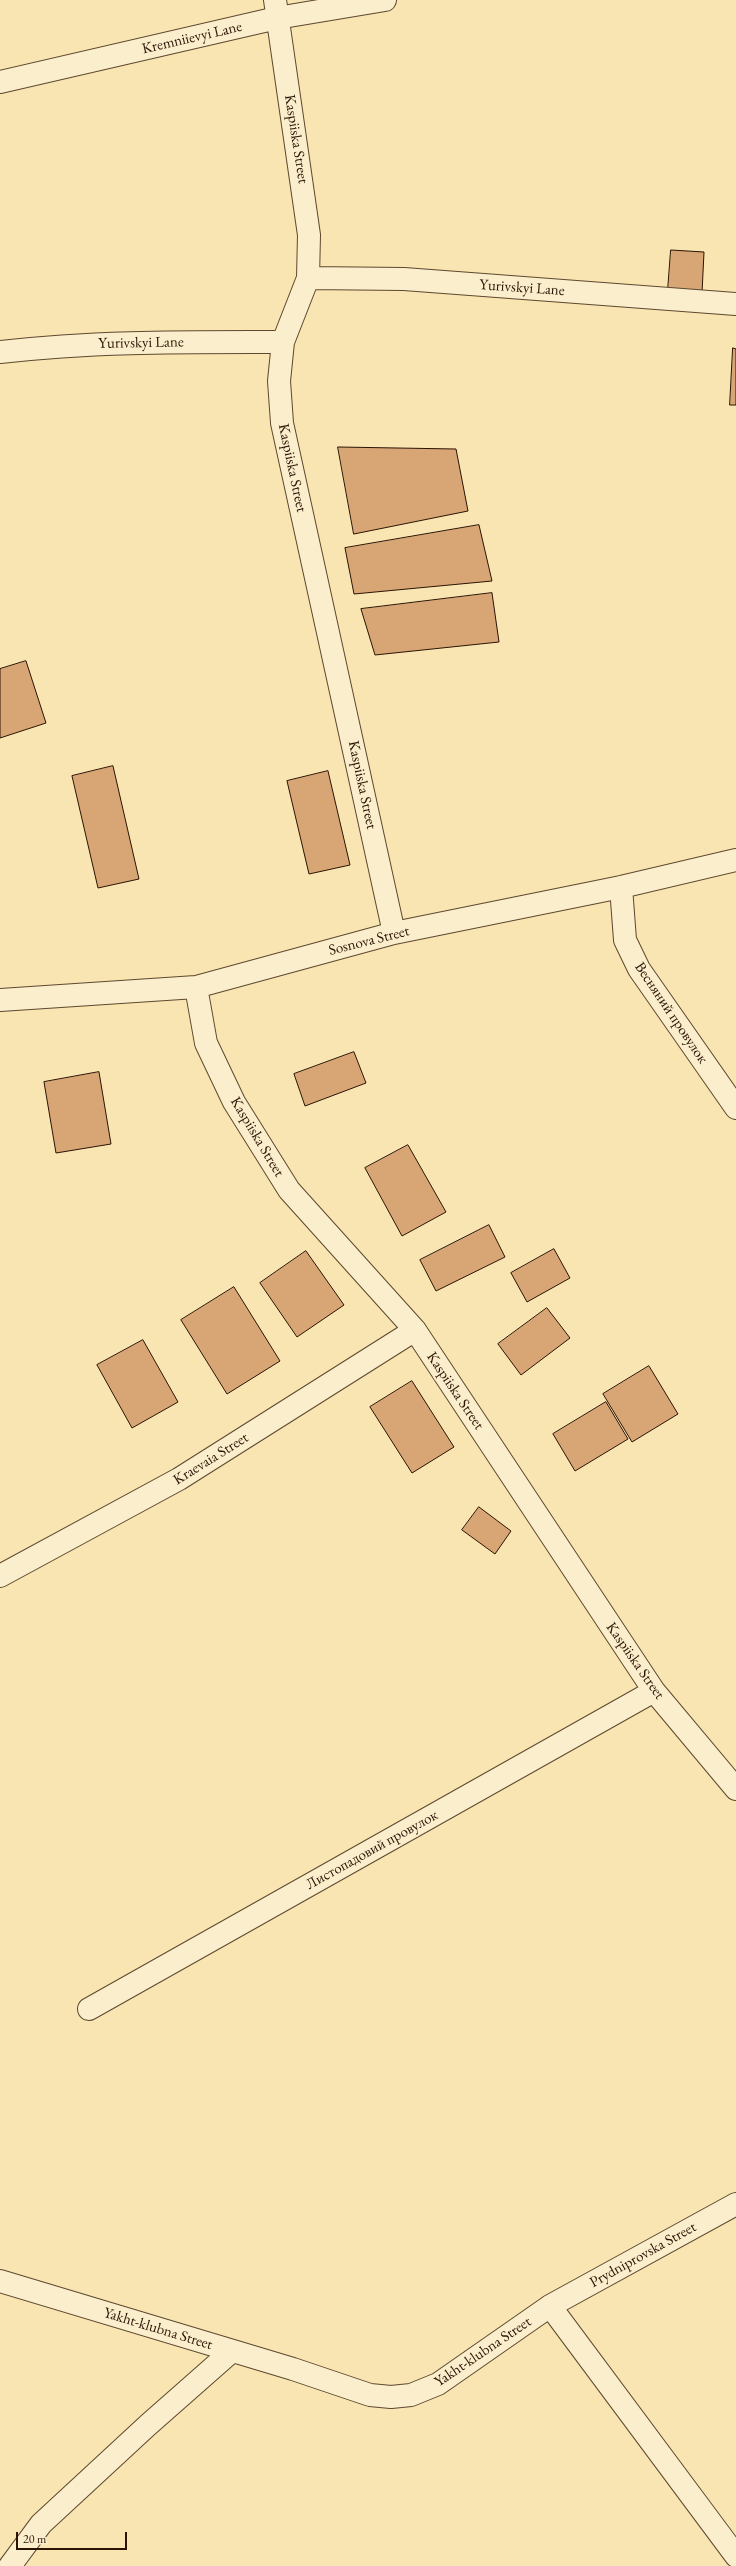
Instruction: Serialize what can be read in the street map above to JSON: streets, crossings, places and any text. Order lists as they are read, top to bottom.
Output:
{
  "streets": {
    "street": [
      "Kremniievyi Lane",
      "Kaspiiska Street",
      "Yurivskyi Lane",
      "Sosnova Street",
      "Весняний провулок",
      "Kraevaia Street",
      "Листопадовий провулок",
      "Prydniprovska Street",
      "Yakht-klubna Street"
    ]
  },
  "crossings": [
    ["Kremniievyi Lane", "Kaspiiska Street"],
    ["Kaspiiska Street", "Yurivskyi Lane"],
    ["Kaspiiska Street", "Sosnova Street"],
    ["Kaspiiska Street", "Kraevaia Street"],
    ["Kaspiiska Street", "Листопадовий провулок"],
    ["Sosnova Street", "Весняний провулок"],
    ["Prydniprovska Street", "Yakht-klubna Street"]
  ],
  "scale_bar": "20 m"
}
